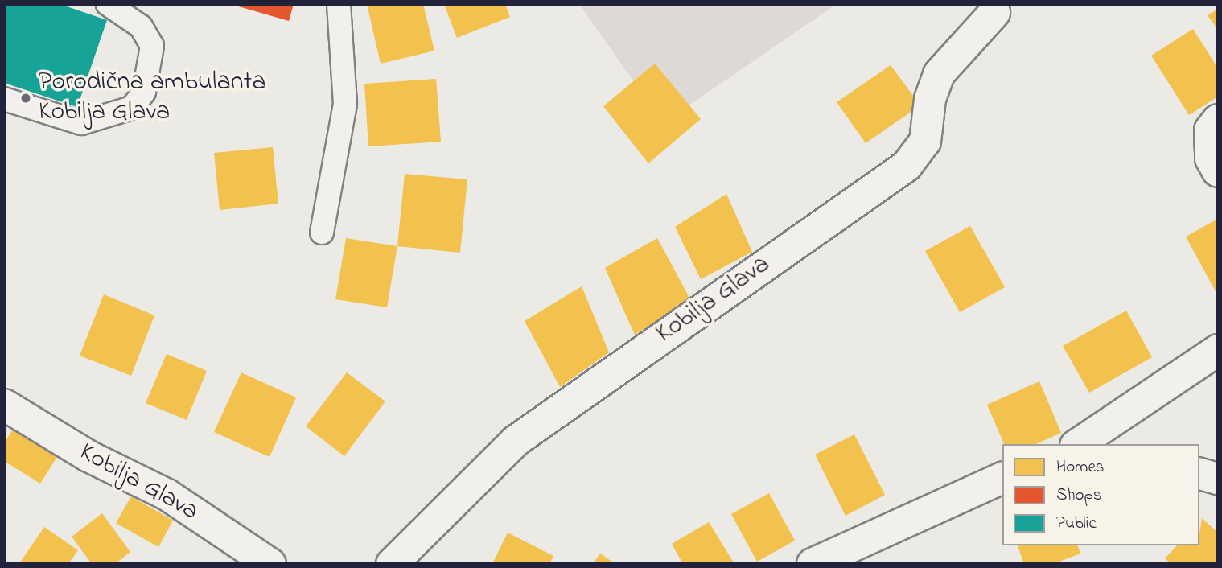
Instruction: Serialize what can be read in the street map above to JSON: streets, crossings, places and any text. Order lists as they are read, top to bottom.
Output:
{
  "streets": {
    "street": ["Kobilja Glava"]
  },
  "places": ["Porodična ambulanta Kobilja Glava"],
  "legend": ["Homes", "Shops", "Public"]
}
